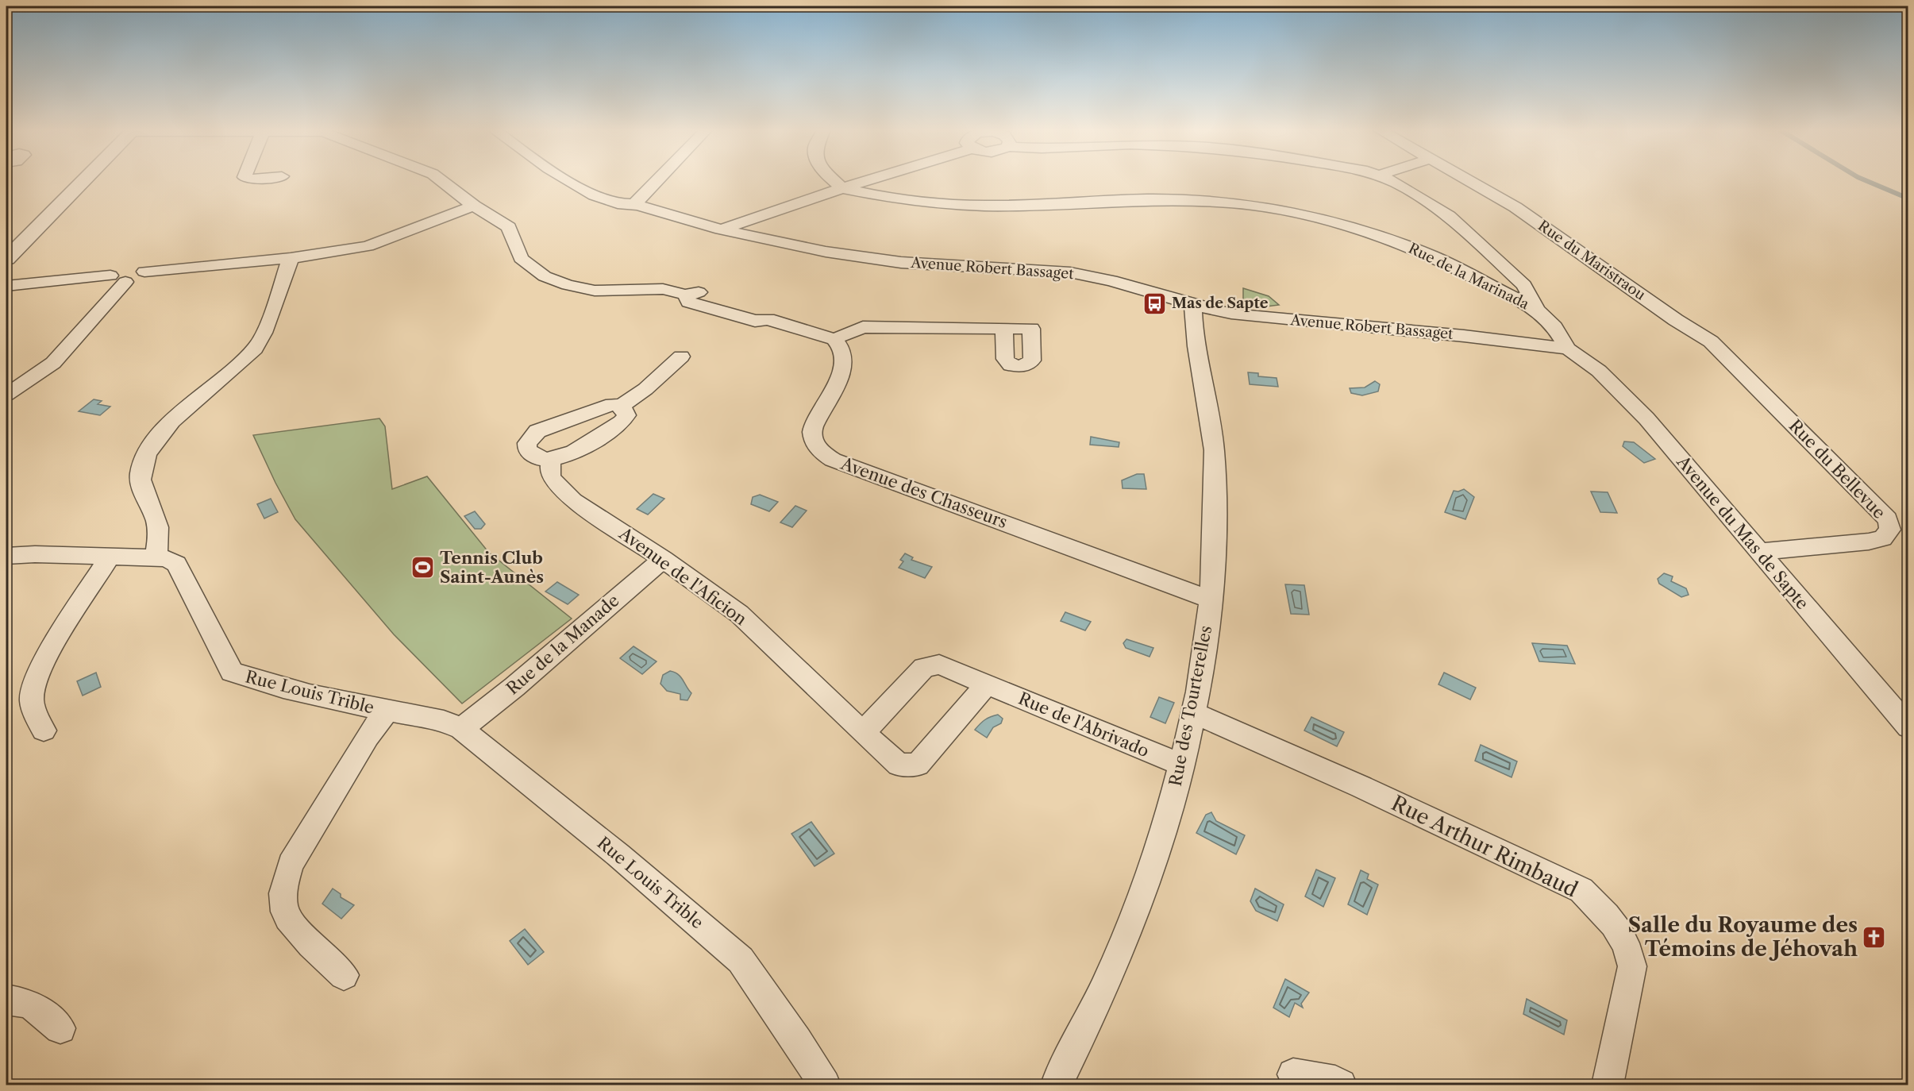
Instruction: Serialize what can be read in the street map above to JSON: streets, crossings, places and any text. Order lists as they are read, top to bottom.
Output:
{
  "streets": {
    "street": [
      "Rue du Maristraou",
      "Avenue Robert Bassaget",
      "Rue de la Marinada",
      "Rue du Bellevue",
      "Avenue des Chasseurs",
      "Avenue du Mas de Sapte",
      "Avenue de l'Aficion",
      "Rue de la Manade",
      "Rue Louis Trible",
      "Rue des Tourterelles",
      "Rue de l'Abrivado",
      "Rue Arthur Rimbaud"
    ]
  },
  "crossings": [
    ["Rue du Maristraou", "Rue du Bellevue"],
    ["Avenue Robert Bassaget", "Rue de la Marinada"],
    ["Avenue Robert Bassaget", "Avenue du Mas de Sapte"],
    ["Avenue Robert Bassaget", "Rue des Tourterelles"],
    ["Rue de la Marinada", "Avenue du Mas de Sapte"],
    ["Rue du Bellevue", "Avenue du Mas de Sapte"],
    ["Avenue des Chasseurs", "Rue des Tourterelles"],
    ["Avenue de l'Aficion", "Rue de la Manade"],
    ["Avenue de l'Aficion", "Rue de l'Abrivado"],
    ["Rue de la Manade", "Rue Louis Trible"],
    ["Rue des Tourterelles", "Rue de l'Abrivado"],
    ["Rue des Tourterelles", "Rue Arthur Rimbaud"]
  ],
  "places": {
    "bus stop": ["Mas de Sapte"],
    "sports": ["Tennis Club Saint-Aunès"],
    "church": ["Salle du Royaume des Témoins de Jéhovah"]
  }
}
